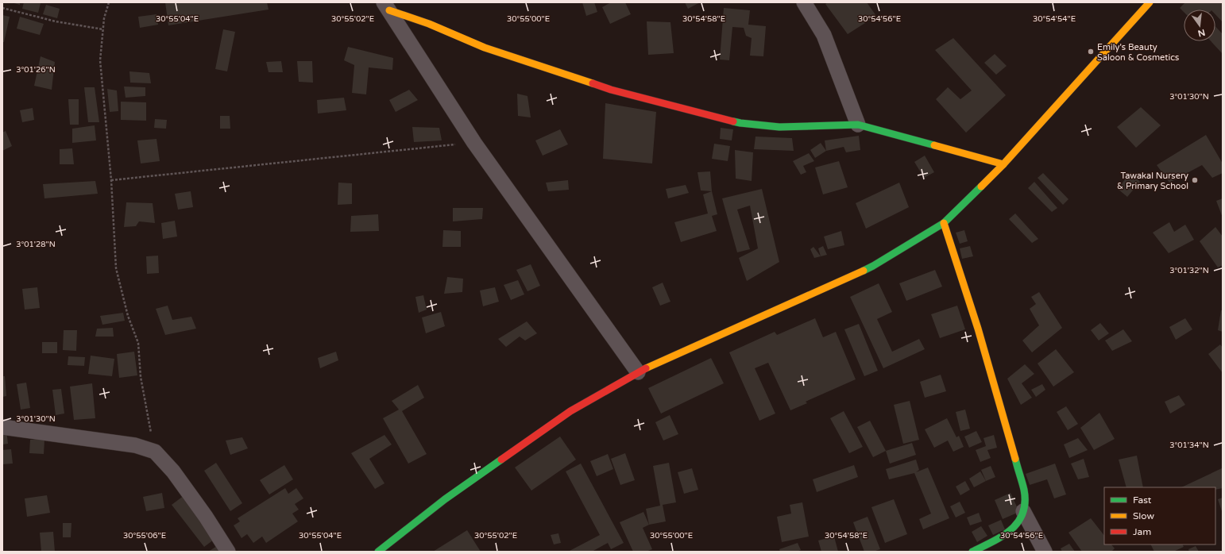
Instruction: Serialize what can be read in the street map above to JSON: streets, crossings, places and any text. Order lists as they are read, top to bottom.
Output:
{
  "places": ["Emily's Beauty Saloon & Cosmetics", "Tawakal Nursery & Primary School"],
  "legend": ["Fast", "Slow", "Jam"],
  "north": "bottom",
  "coordinates": [
    "30°55'04\"E",
    "30°55'02\"E",
    "30°55'00\"E",
    "30°54'58\"E",
    "30°54'56\"E",
    "30°54'54\"E",
    "3°01'26\"N",
    "3°01'30\"N",
    "3°01'28\"N",
    "3°01'32\"N",
    "3°01'34\"N",
    "30°55'06\"E"
  ]
}
